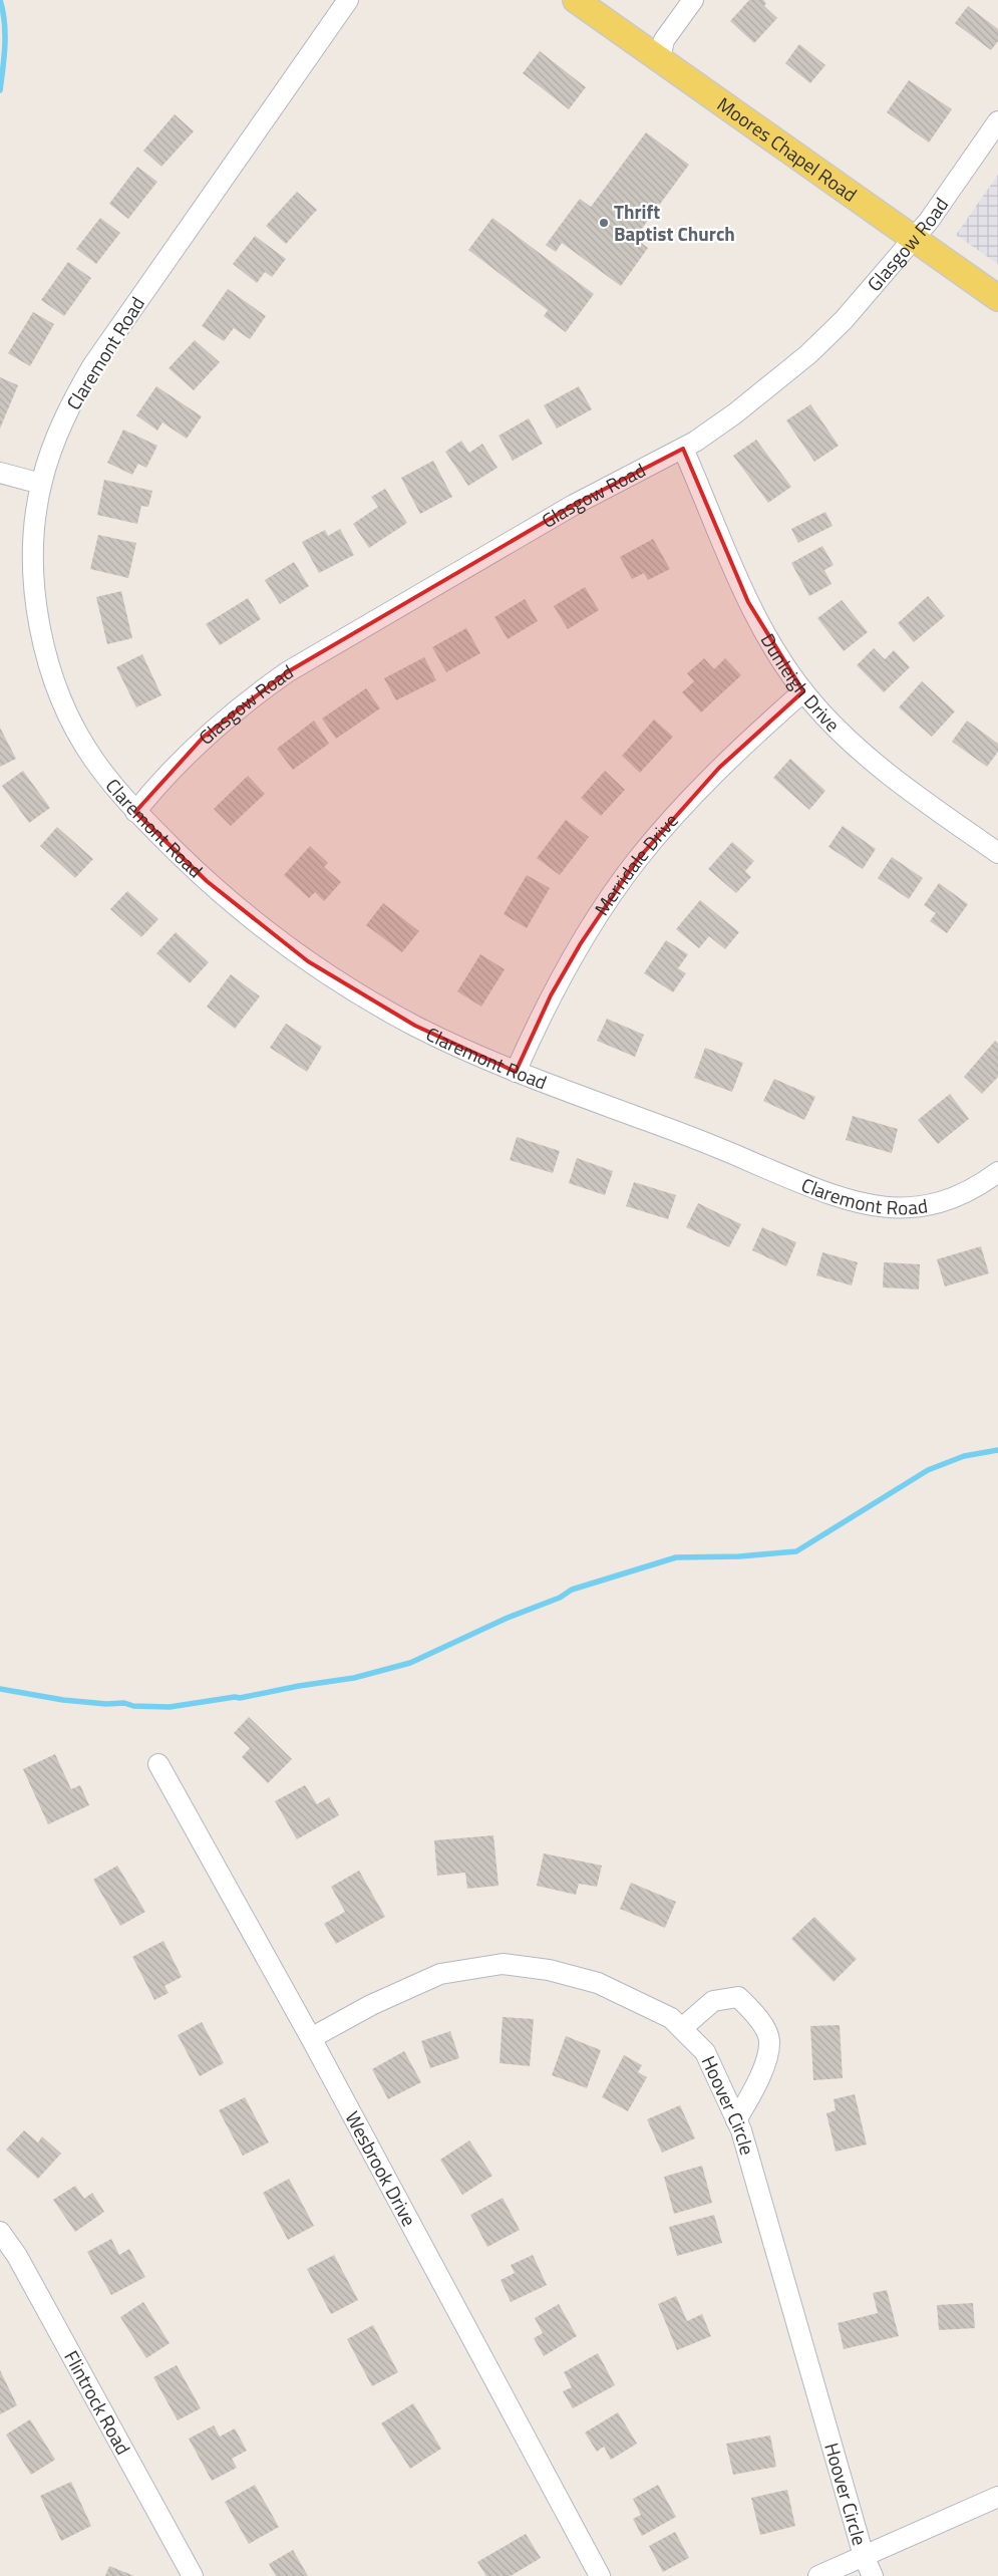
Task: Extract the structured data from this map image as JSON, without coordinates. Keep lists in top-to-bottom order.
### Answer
{
  "streets": {
    "main road": ["Moores Chapel Road"],
    "street": [
      "Glasgow Road",
      "Claremont Road",
      "Dunleigh Drive",
      "Merridale Drive",
      "Hoover Circle",
      "Wesbrook Drive",
      "Flintrock Road"
    ]
  },
  "crossings": [
    ["Moores Chapel Road", "Glasgow Road"],
    ["Glasgow Road", "Claremont Road"],
    ["Glasgow Road", "Dunleigh Drive"],
    ["Claremont Road", "Merridale Drive"],
    ["Dunleigh Drive", "Merridale Drive"],
    ["Hoover Circle", "Wesbrook Drive"]
  ],
  "places": ["Thrift Baptist Church"]
}
